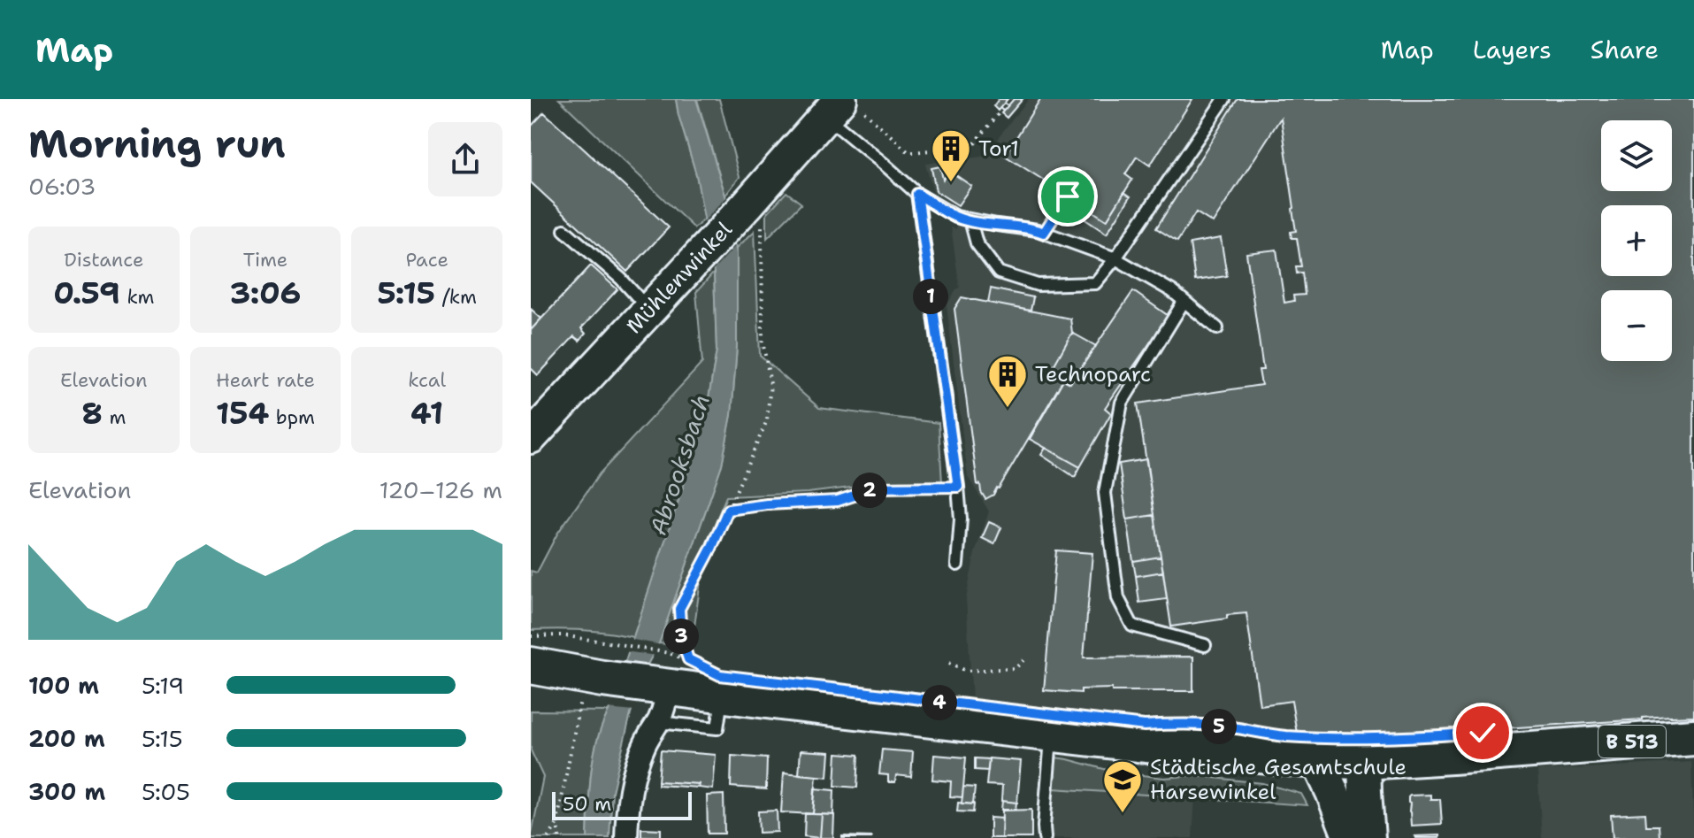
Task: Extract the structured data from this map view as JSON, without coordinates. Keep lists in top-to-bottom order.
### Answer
{
  "streets": {
    "main road": ["B 513"],
    "street": ["Mühlenwinkel"]
  },
  "water": ["Abrooksbach"],
  "places": {
    "building": ["Tor1", "Technoparc"],
    "school or university": ["Städtische Gesamtschule Harsewinkel"]
  },
  "scale_bar": "50 m",
  "page": {
    "header": "Map",
    "nav": ["Map", "Layers", "Share"],
    "heading": ["Morning run", "06:03"],
    "map_buttons": ["+", "−"],
    "stats": [
      ["Distance", "0.59 km"],
      ["Time", "3:06"],
      ["Pace", "5:15 /km"],
      ["Elevation", "8 m"],
      ["Heart rate", "154 bpm"],
      ["kcal", "41"]
    ],
    "pins": [
      "1",
      "2",
      "3",
      "4",
      "5"
    ],
    "chart": ["Elevation", "120–126 m"],
    "list": [
      {
        "name": "100 m",
        "note": "5:19"
      },
      {
        "name": "200 m",
        "note": "5:15"
      },
      {
        "name": "300 m",
        "note": "5:05"
      }
    ],
    "scale": "50 m"
  }
}
